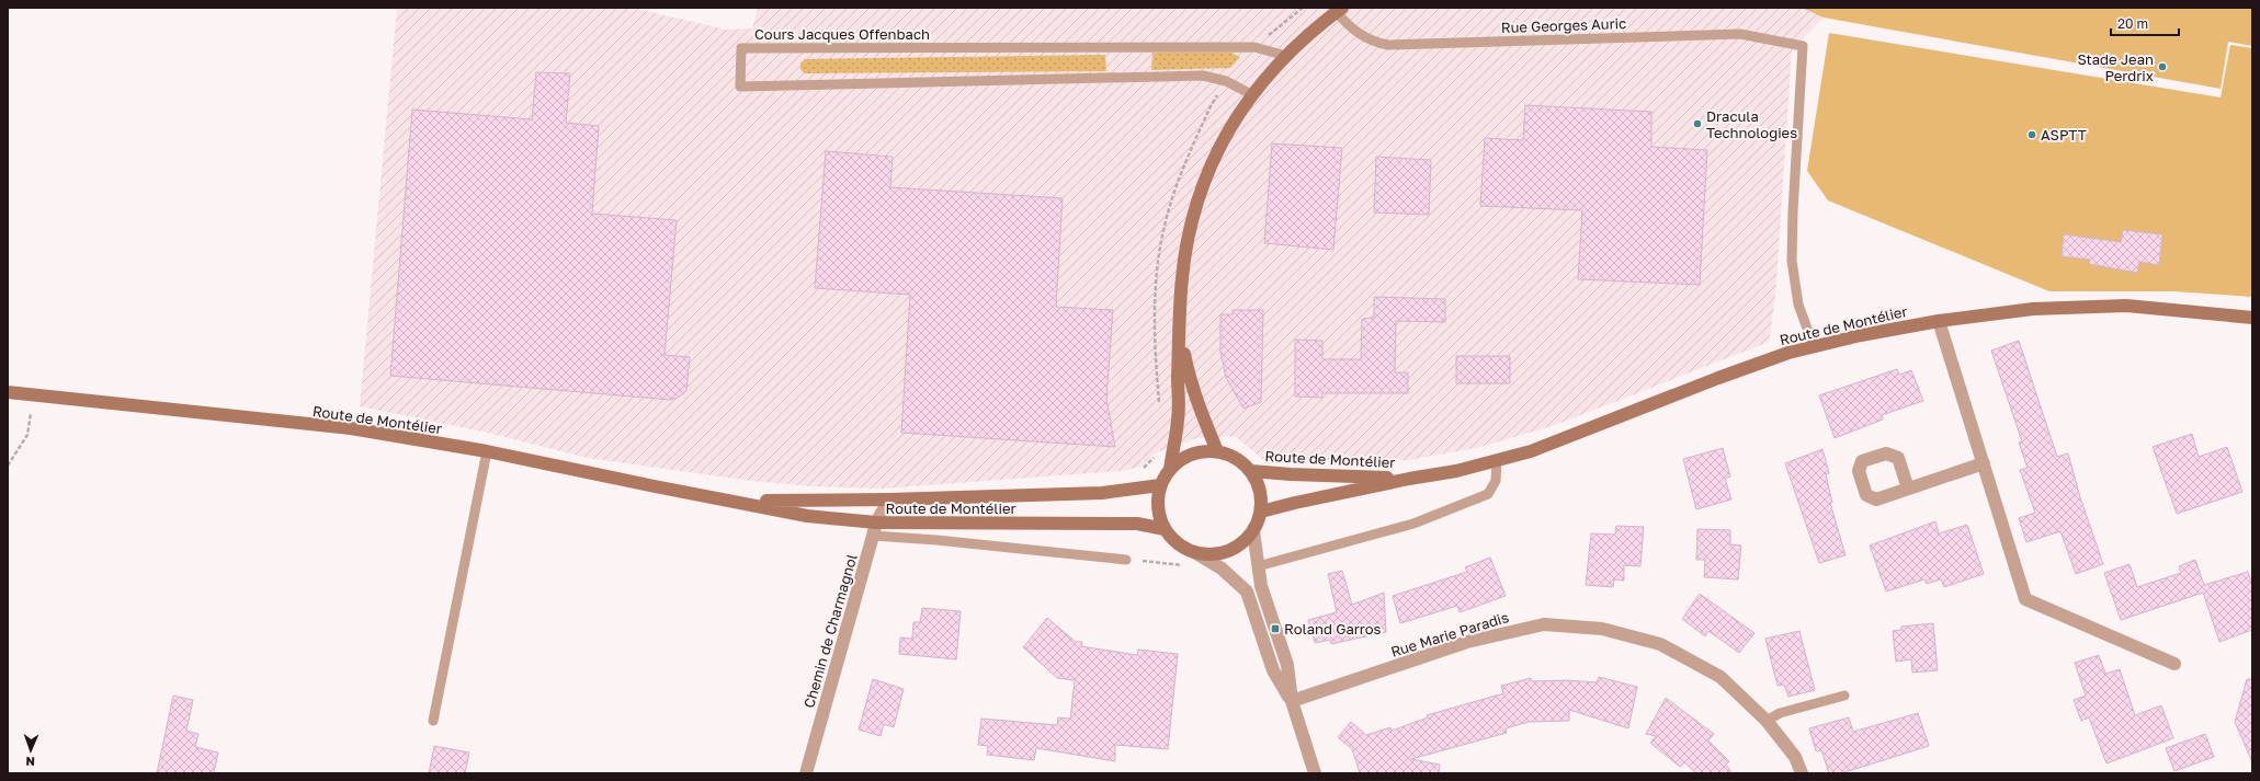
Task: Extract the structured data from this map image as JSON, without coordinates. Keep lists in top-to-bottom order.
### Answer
{
  "streets": {
    "main road": ["Route de Montélier"],
    "street": ["Chemin de Charmagnol", "Rue Marie Paradis"],
    "lane": ["Rue Georges Auric", "Cours Jacques Offenbach"]
  },
  "crossings": [
    ["Rue Georges Auric", "Route de Montélier"],
    ["Route de Montélier", "Chemin de Charmagnol"]
  ],
  "places": {
    "other": ["Stade Jean Perdrix", "Dracula Technologies", "ASPTT"],
    "transit": ["Roland Garros"]
  },
  "scale_bar": "20 m",
  "north": "bottom"
}
